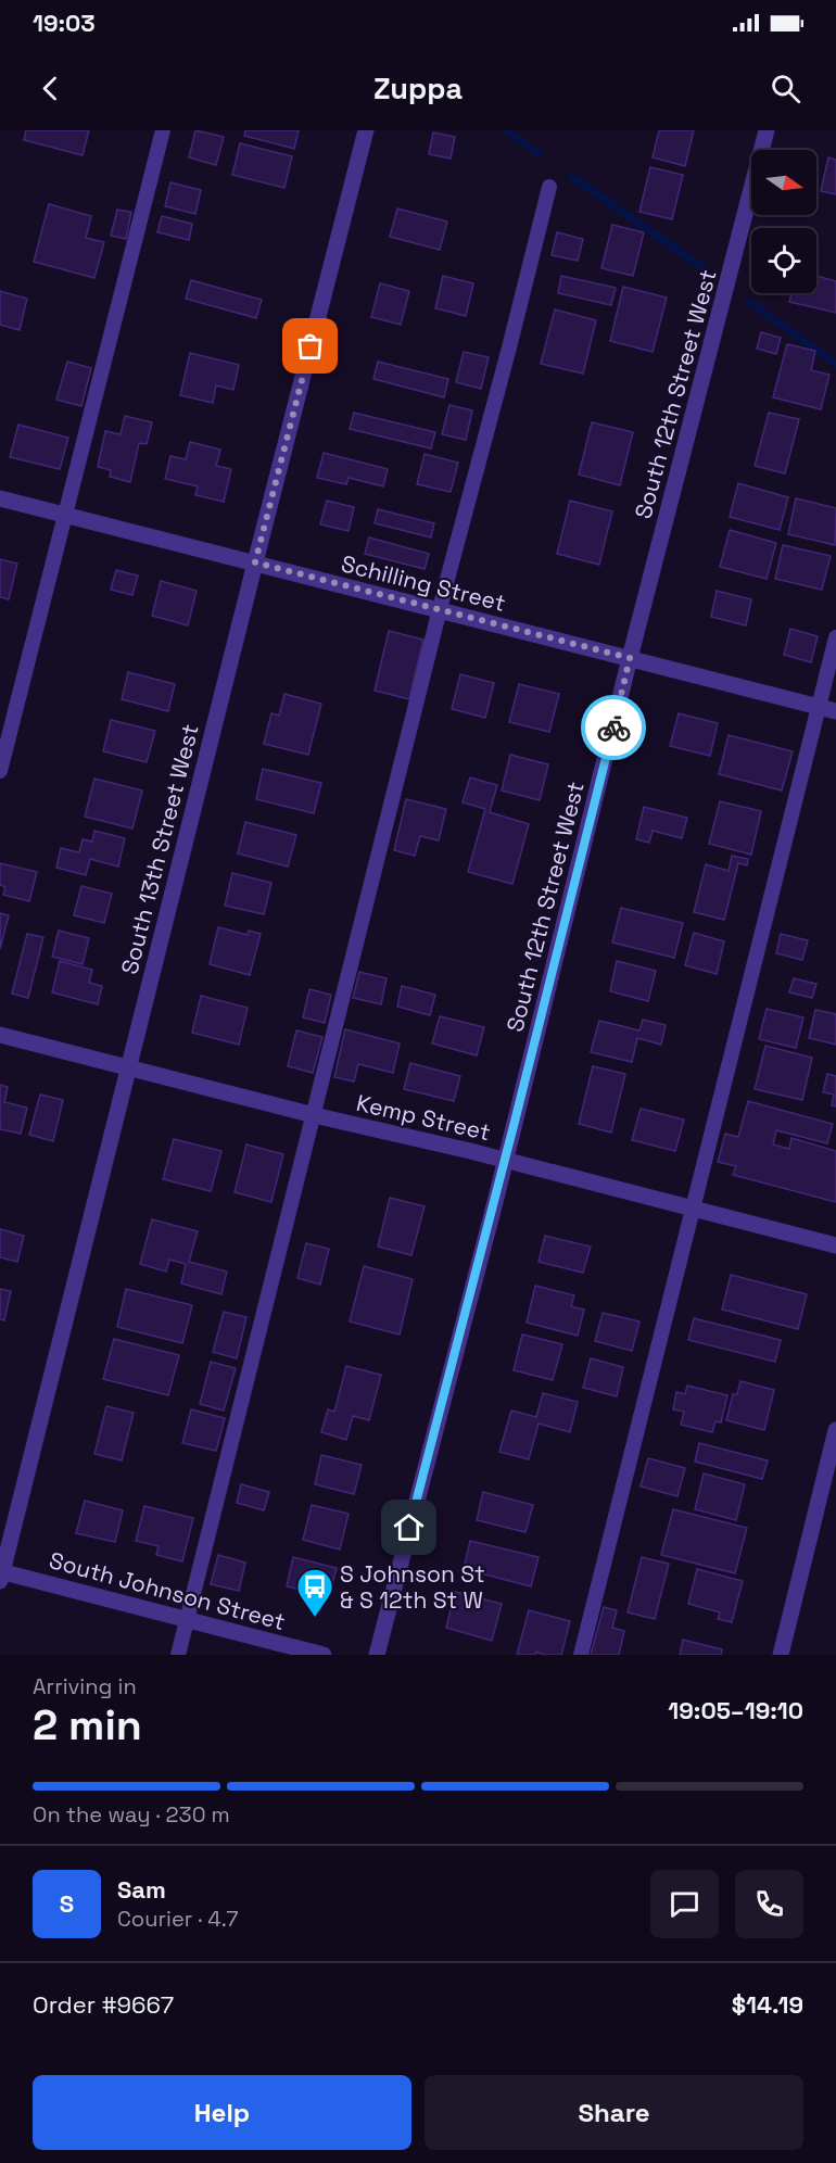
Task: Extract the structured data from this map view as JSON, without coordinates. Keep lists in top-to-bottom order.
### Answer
{
  "streets": {
    "street": [
      "South 12th Street West",
      "Schilling Street",
      "South 13th Street West",
      "Kemp Street",
      "South Johnson Street"
    ]
  },
  "crossings": [
    ["South 12th Street West", "Schilling Street"],
    ["South 12th Street West", "Kemp Street"],
    ["Schilling Street", "South 13th Street West"],
    ["South 13th Street West", "Kemp Street"],
    ["South 13th Street West", "South Johnson Street"]
  ],
  "places": {
    "bus stop": ["S Johnson St & S 12th St W"]
  },
  "north": "right",
  "page": {
    "status": "19:03",
    "header": "Zuppa",
    "heading": ["2 min", "Arriving in", "19:05–19:10"],
    "panel": [
      "Sam",
      "Courier · 4.7",
      "Order #9667",
      "$14.19"
    ],
    "bar": "On the way · 230 m",
    "round": "S",
    "buttons": ["Help", "Share"]
  }
}
